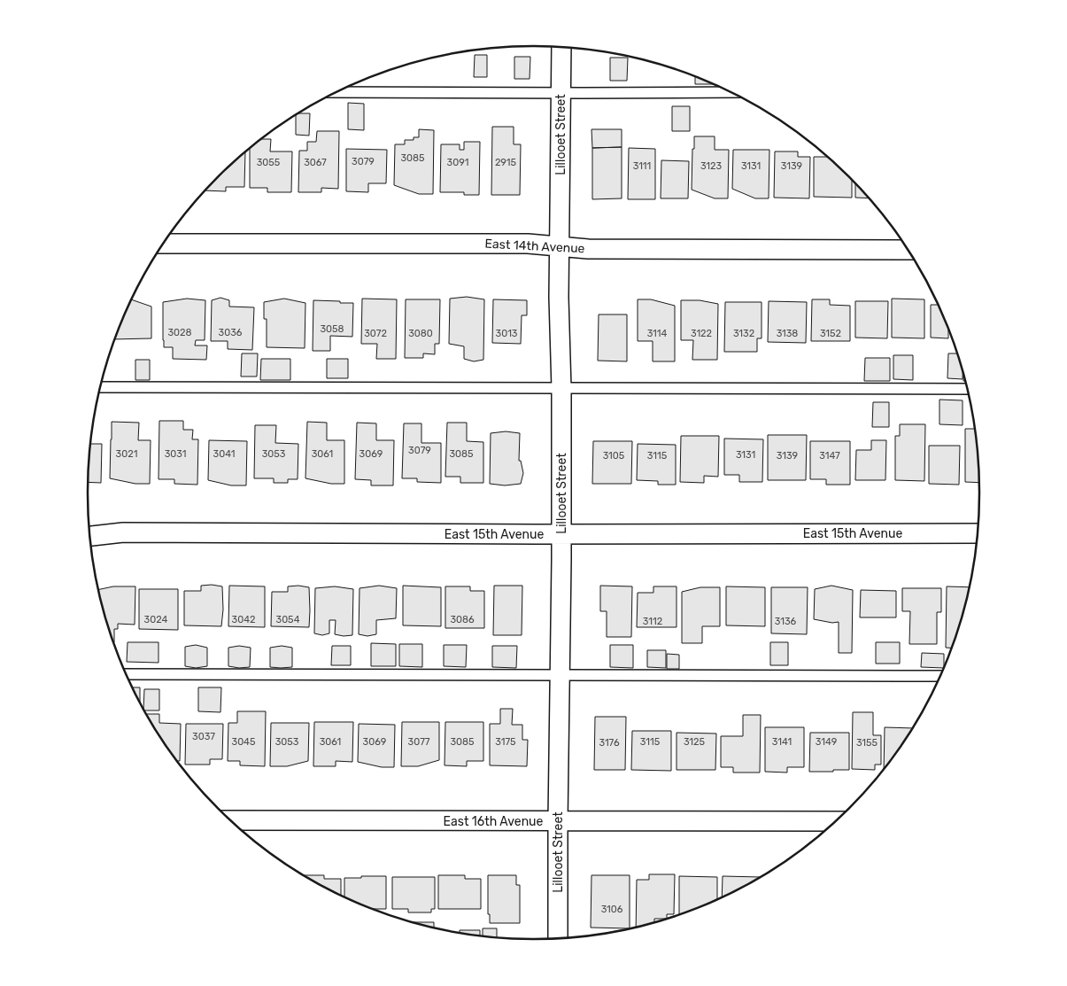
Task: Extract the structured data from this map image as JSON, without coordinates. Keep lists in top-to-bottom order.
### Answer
{
  "streets": {
    "street": [
      "Lillooet Street",
      "East 14th Avenue",
      "East 15th Avenue",
      "East 16th Avenue"
    ]
  },
  "crossings": [
    ["Lillooet Street", "East 14th Avenue"],
    ["Lillooet Street", "East 15th Avenue"],
    ["Lillooet Street", "East 16th Avenue"]
  ],
  "house_numbers": [
    "3085",
    "3079",
    "3055",
    "3067",
    "3091",
    "2915",
    "3111",
    "3123",
    "3131",
    "3139",
    "3058",
    "3028",
    "3036",
    "3072",
    "3080",
    "3013",
    "3114",
    "3122",
    "3132",
    "3138",
    "3152",
    "3079",
    "3021",
    "3031",
    "3041",
    "3053",
    "3061",
    "3069",
    "3085",
    "3131",
    "3105",
    "3115",
    "3139",
    "3147",
    "3024",
    "3042",
    "3054",
    "3086",
    "3112",
    "3136",
    "3037",
    "3045",
    "3053",
    "3061",
    "3069",
    "3077",
    "3085",
    "3175",
    "3115",
    "3125",
    "3141",
    "3149",
    "3176",
    "3155",
    "3106"
  ]
}
